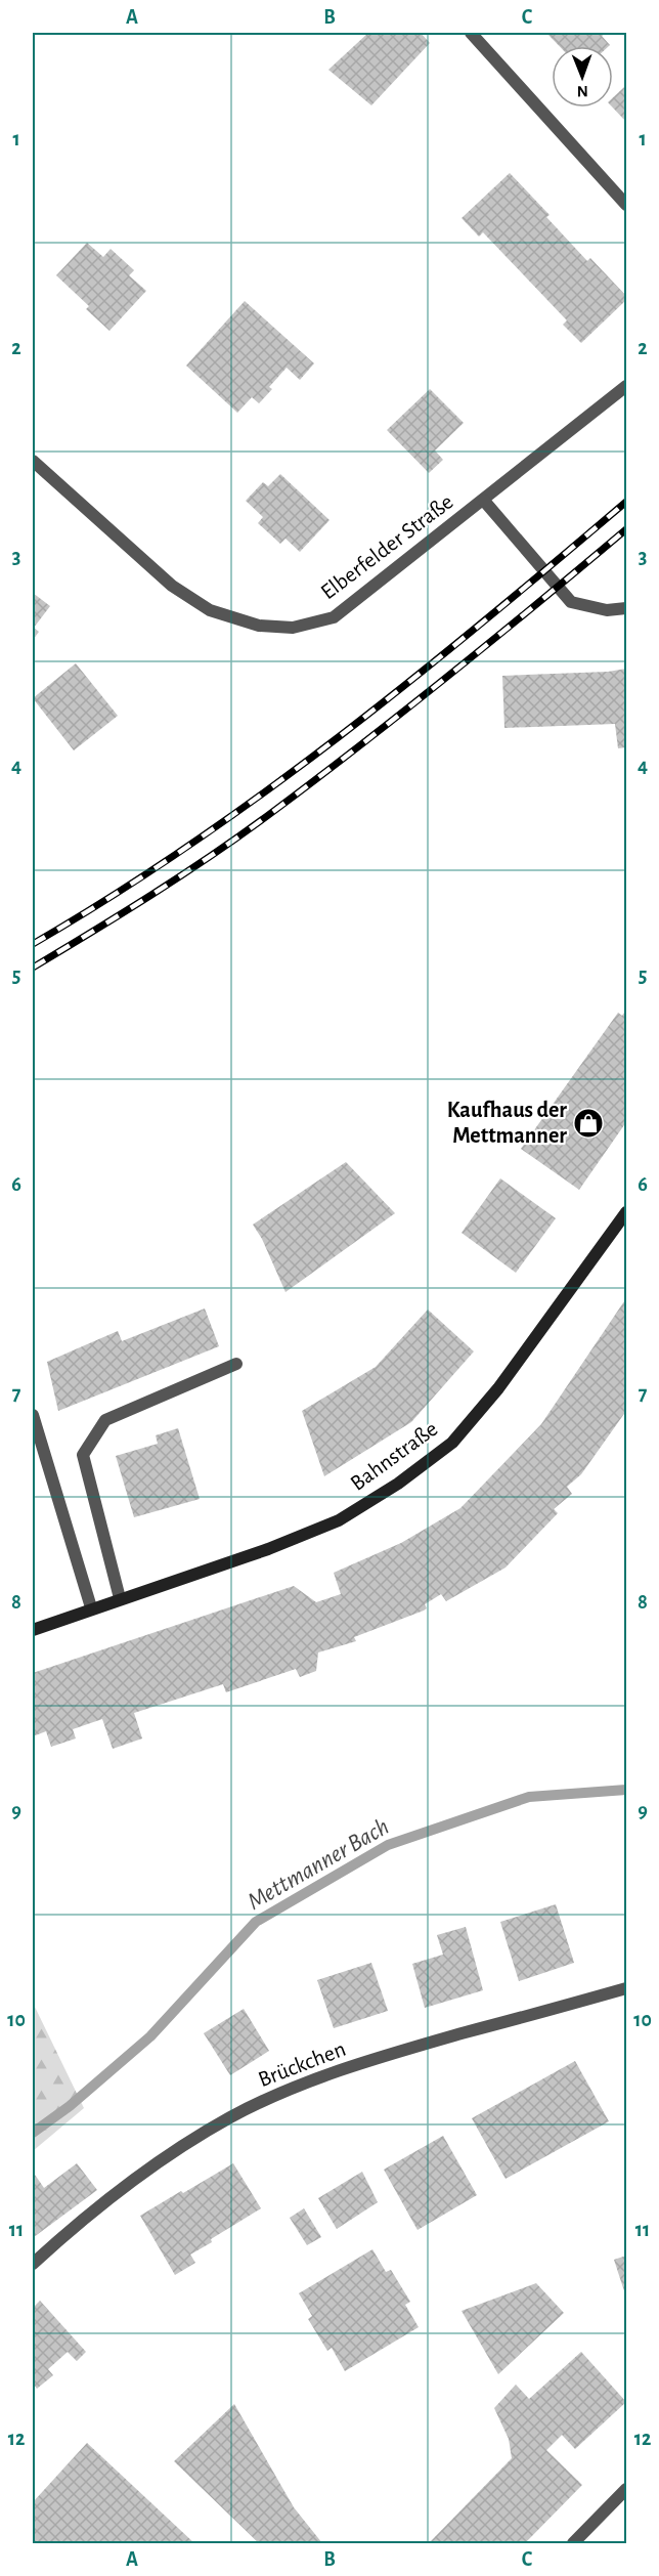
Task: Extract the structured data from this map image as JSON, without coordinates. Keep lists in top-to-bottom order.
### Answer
{
  "streets": {
    "street": ["Elberfelder Straße", "Bahnstraße", "Brückchen"]
  },
  "water": ["Mettmanner Bach"],
  "places": {
    "shop": ["Kaufhaus der Mettmanner"]
  },
  "north": "bottom",
  "grid": {
    "columns": ["A", "B", "C"],
    "rows": [
      "1",
      "2",
      "3",
      "4",
      "5",
      "6",
      "7",
      "8",
      "9",
      "10",
      "11",
      "12"
    ]
  }
}
